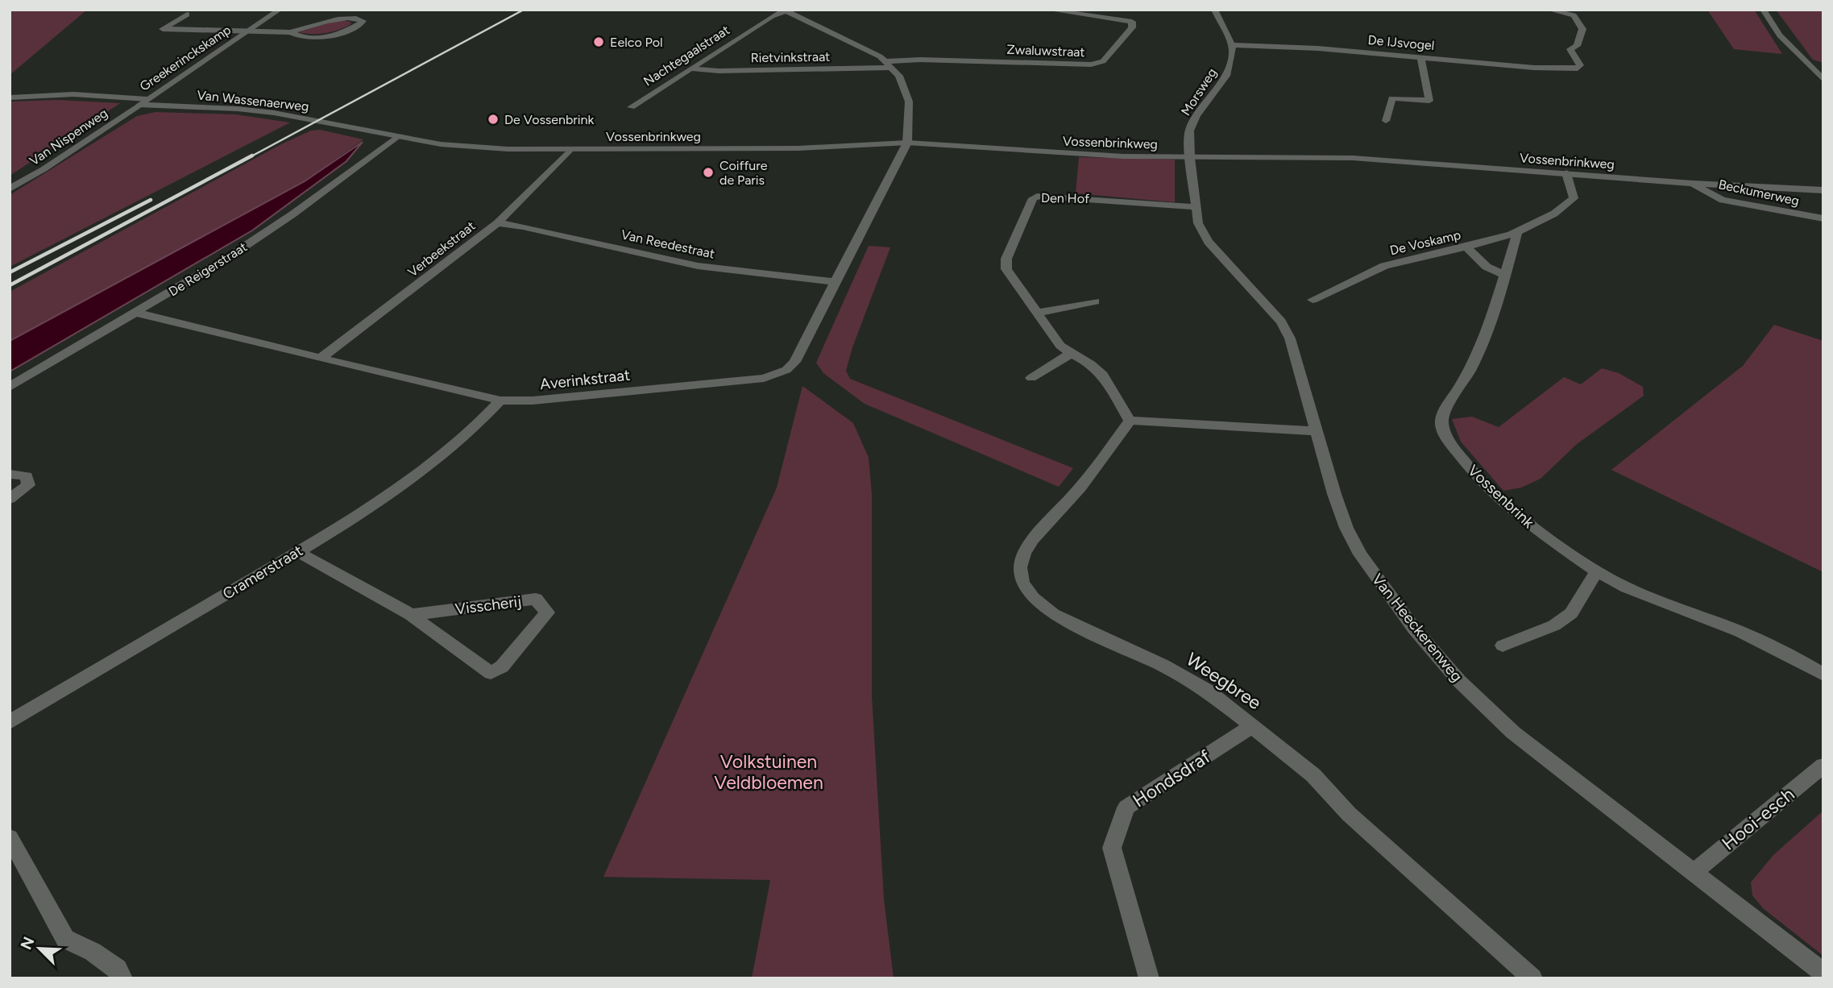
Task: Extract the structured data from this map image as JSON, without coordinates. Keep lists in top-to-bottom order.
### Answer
{
  "streets": {
    "street": [
      "De IJsvogel",
      "Zwaluwstraat",
      "Nachtegaalstraat",
      "Rietvinkstraat",
      "Greekerinckskamp",
      "Morsweg",
      "Van Wassenaerweg",
      "Vossenbrinkweg",
      "Van Nispenweg",
      "Beckumerweg",
      "Den Hof",
      "De Voskamp",
      "Van Reedestraat",
      "Verbeekstraat",
      "De Reigerstraat",
      "Averinkstraat",
      "Vossenbrink",
      "Cramerstraat",
      "Visscherij",
      "Van Heeckerenweg",
      "Weegbree",
      "Hondsdraf",
      "Hooi-esch"
    ]
  },
  "crossings": [
    ["De IJsvogel", "Morsweg"],
    ["Zwaluwstraat", "Rietvinkstraat"],
    ["Nachtegaalstraat", "Rietvinkstraat"],
    ["Greekerinckskamp", "Van Wassenaerweg"],
    ["Greekerinckskamp", "Van Nispenweg"],
    ["Morsweg", "Vossenbrinkweg"],
    ["Morsweg", "Van Heeckerenweg"],
    ["Van Wassenaerweg", "Vossenbrinkweg"],
    ["Van Wassenaerweg", "Van Nispenweg"],
    ["Van Wassenaerweg", "De Reigerstraat"],
    ["Vossenbrinkweg", "Beckumerweg"],
    ["Vossenbrinkweg", "Verbeekstraat"],
    ["Vossenbrinkweg", "De Reigerstraat"],
    ["Vossenbrinkweg", "Averinkstraat"],
    ["Vossenbrinkweg", "Van Heeckerenweg"],
    ["Den Hof", "Van Heeckerenweg"],
    ["Den Hof", "Weegbree"],
    ["De Voskamp", "Vossenbrink"],
    ["Van Reedestraat", "Verbeekstraat"],
    ["Van Reedestraat", "Averinkstraat"],
    ["Verbeekstraat", "Averinkstraat"],
    ["De Reigerstraat", "Averinkstraat"],
    ["Averinkstraat", "Cramerstraat"],
    ["Cramerstraat", "Visscherij"],
    ["Van Heeckerenweg", "Hooi-esch"],
    ["Weegbree", "Hondsdraf"]
  ],
  "parks": ["Volkstuinen Veldbloemen"],
  "places": ["Eelco Pol", "De Vossenbrink", "Coiffure de Paris"],
  "north": "top left"
}
